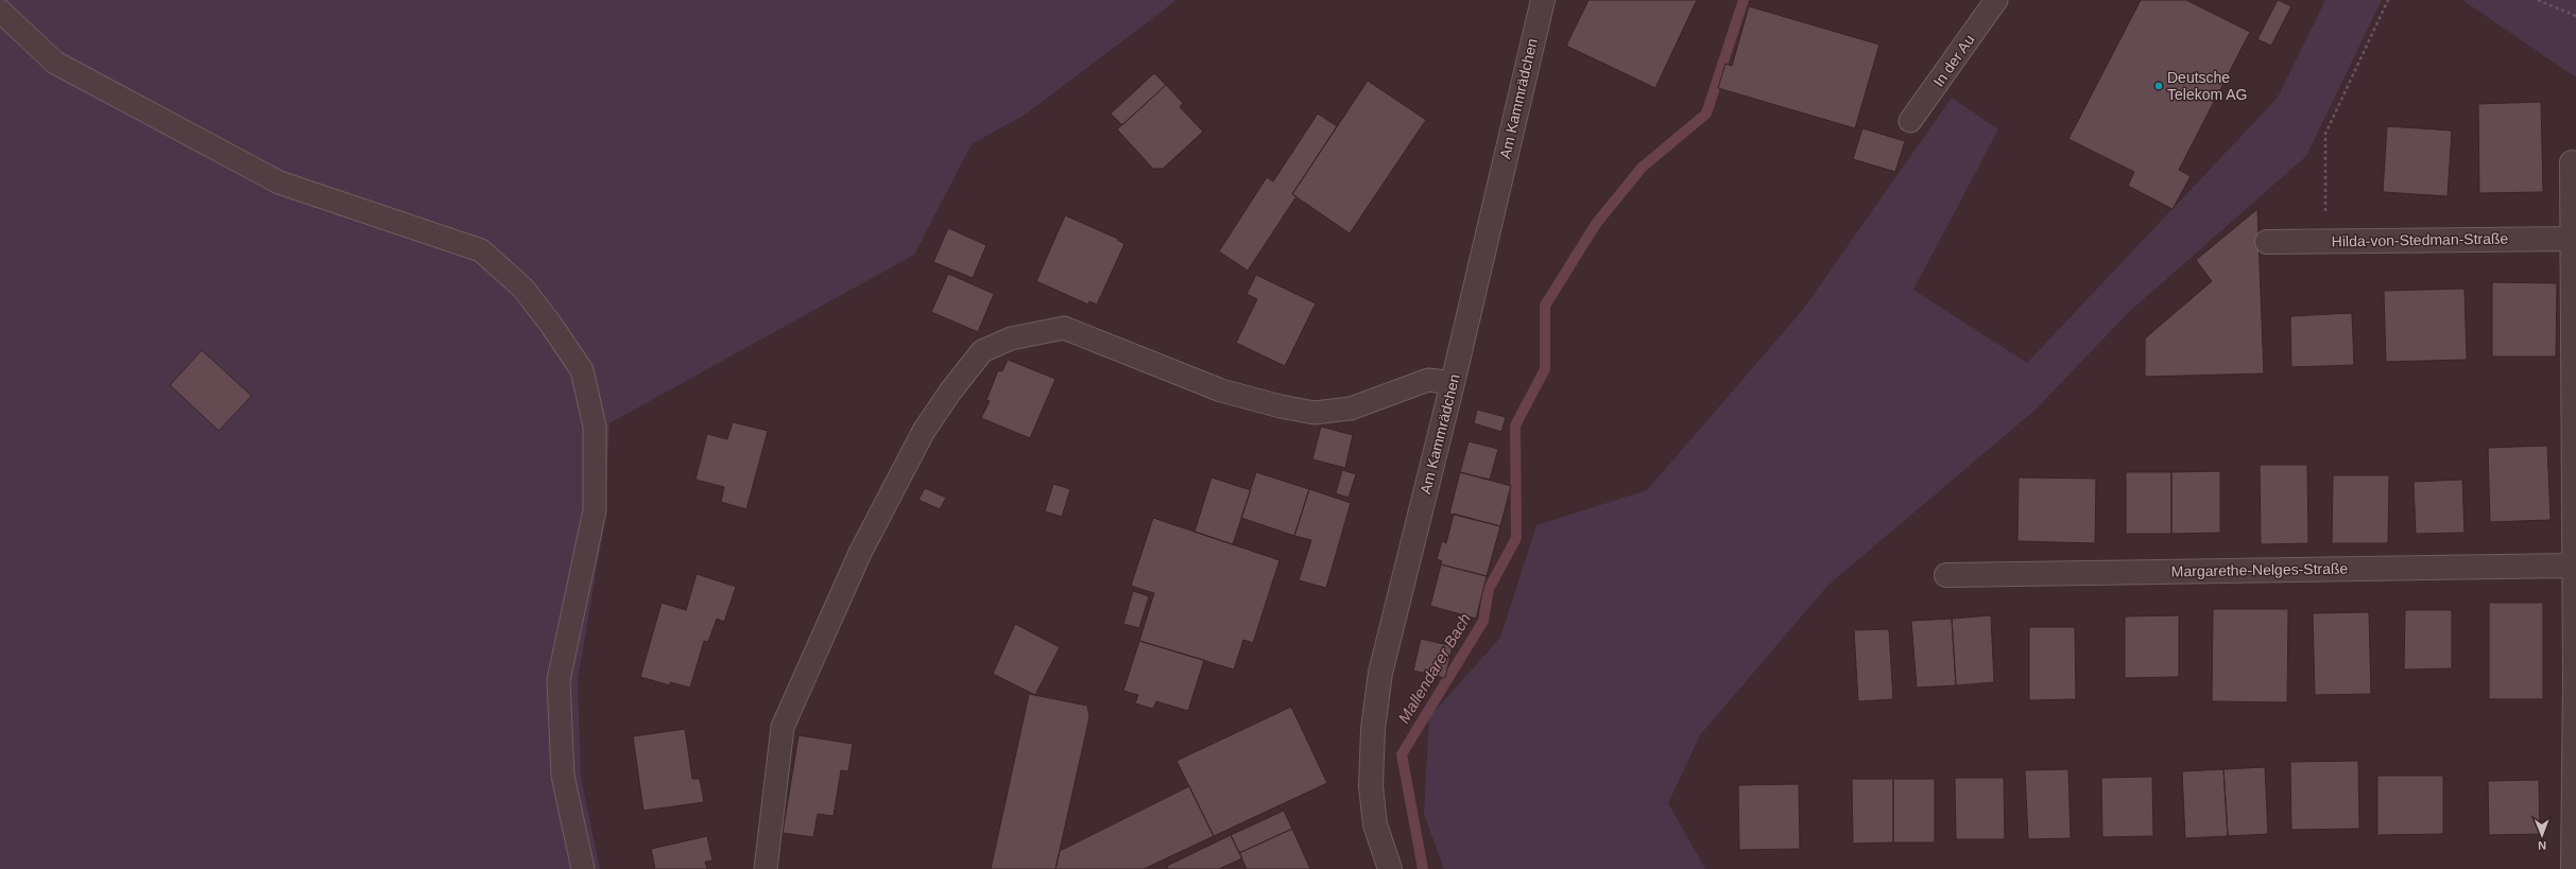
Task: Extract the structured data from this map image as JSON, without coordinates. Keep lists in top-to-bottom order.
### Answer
{
  "streets": {
    "street": ["Am Kammrädchen", "Hilda-von-Stedman-Straße", "Margarethe-Nelges-Straße"],
    "lane": ["In der Au"]
  },
  "water": ["Mallendarer Bach"],
  "places": ["Deutsche Telekom AG"],
  "north": "bottom"
}
